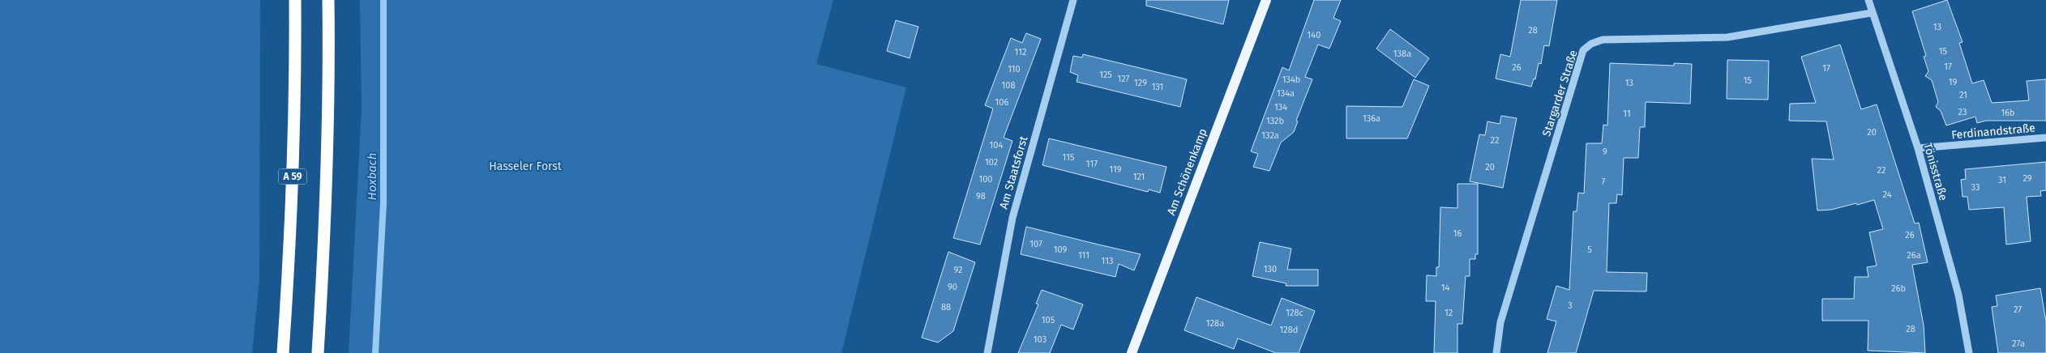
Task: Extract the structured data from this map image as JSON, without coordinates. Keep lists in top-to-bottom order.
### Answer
{
  "streets": {
    "highway": ["A 59"],
    "main road": ["Am Schönenkamp"],
    "street": [
      "Stargarder Straße",
      "Ferdinandstraße",
      "Tönisstraße",
      "Am Staatsforst"
    ]
  },
  "crossings": [
    ["Stargarder Straße", "Tönisstraße"],
    ["Ferdinandstraße", "Tönisstraße"]
  ],
  "water": ["Hoxbach"],
  "parks": ["Hasseler Forst"],
  "house_numbers": [
    "13",
    "28",
    "140",
    "15",
    "112",
    "138a",
    "17",
    "26",
    "17",
    "110",
    "125",
    "127",
    "134b",
    "15",
    "19",
    "129",
    "13",
    "108",
    "131",
    "134a",
    "21",
    "106",
    "134",
    "23",
    "16b",
    "11",
    "136a",
    "132b",
    "20",
    "132a",
    "22",
    "104",
    "9",
    "115",
    "102",
    "117",
    "20",
    "119",
    "22",
    "121",
    "29",
    "100",
    "31",
    "7",
    "33",
    "24",
    "98",
    "16",
    "26",
    "107",
    "109",
    "5",
    "111",
    "26a",
    "113",
    "130",
    "92",
    "90",
    "14",
    "26b",
    "3",
    "88",
    "27",
    "128c",
    "12",
    "105",
    "128a",
    "28",
    "128d",
    "103",
    "27a"
  ]
}
